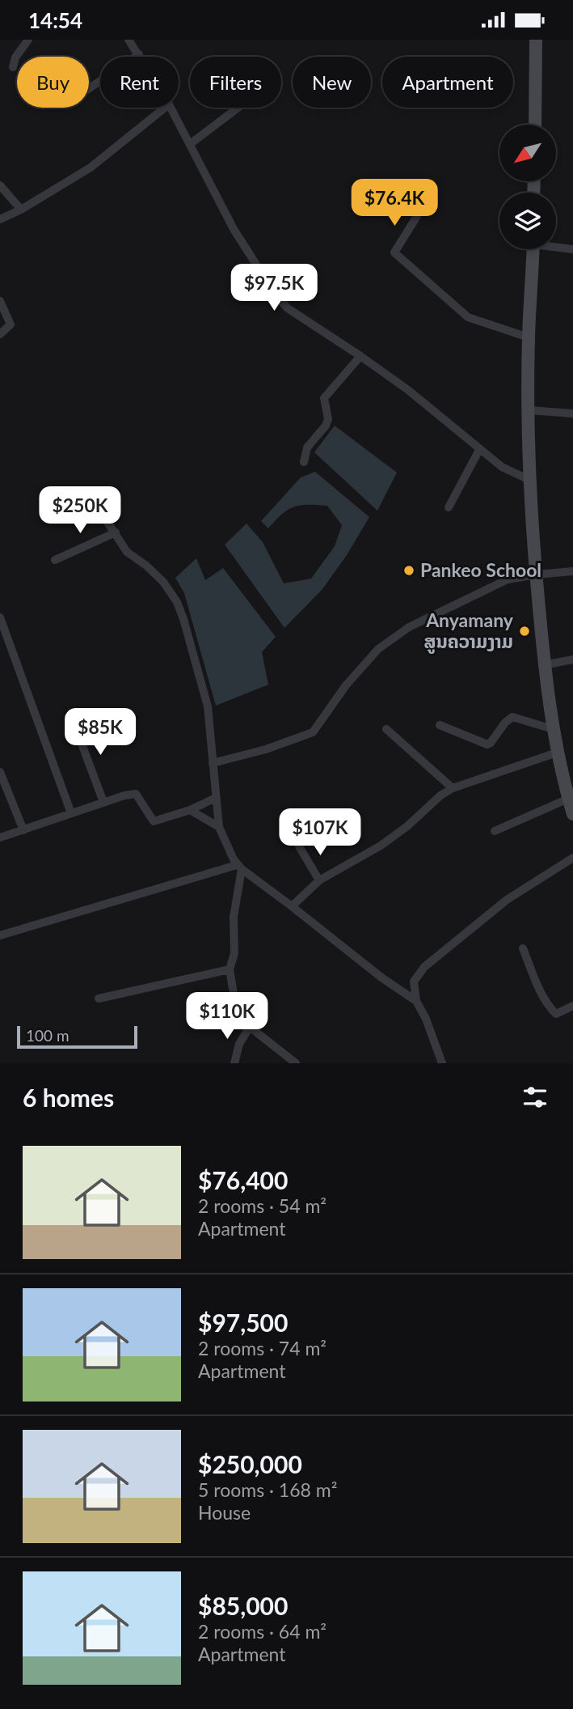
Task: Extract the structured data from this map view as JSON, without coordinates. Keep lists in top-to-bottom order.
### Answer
{
  "places": ["Pankeo School", "Anyamany ສູນຄວາມງາມ"],
  "scale_bar": "100 m",
  "north": "bottom left",
  "page": {
    "status": "14:54",
    "chip": [
      "Buy",
      "Rent",
      "Filters",
      "New",
      "Apartment"
    ],
    "price": [
      "$76.4K",
      "$97.5K",
      "$250K",
      "$85K",
      "$107K",
      "$110K"
    ],
    "scale": "100 m",
    "heading": "6 homes",
    "list": [
      {
        "name": "$76,400",
        "note": "2 rooms · 54 m² · Apartment"
      },
      {
        "name": "$97,500",
        "note": "2 rooms · 74 m² · Apartment"
      },
      {
        "name": "$250,000",
        "note": "5 rooms · 168 m² · House"
      },
      {
        "name": "$85,000",
        "note": "2 rooms · 64 m² · Apartment"
      }
    ]
  }
}
